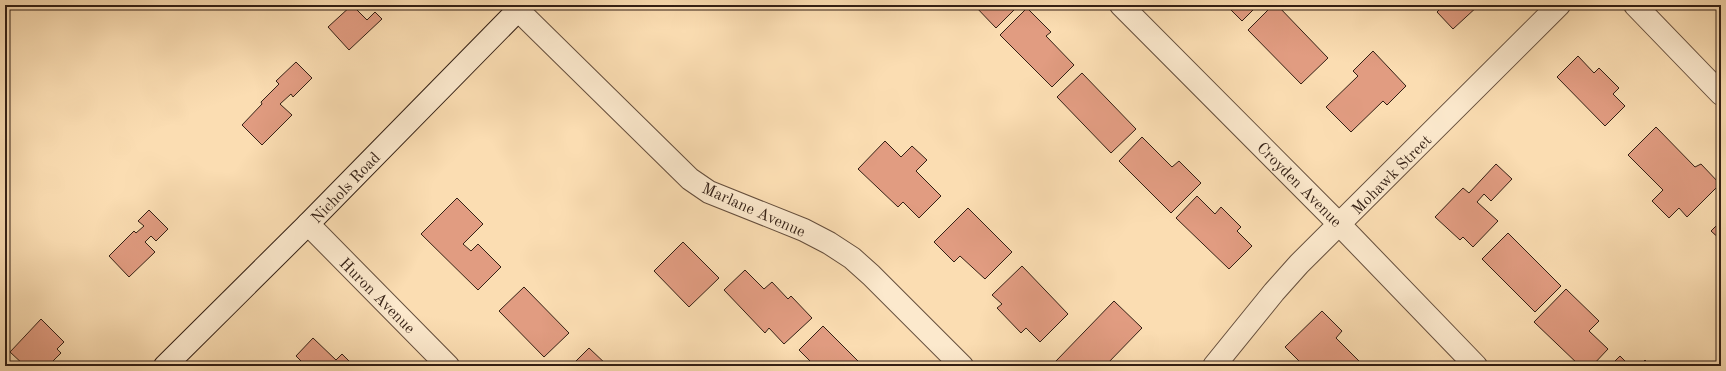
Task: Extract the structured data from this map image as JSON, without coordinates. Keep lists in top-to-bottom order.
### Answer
{
  "streets": {
    "street": [
      "Mohawk Street",
      "Croyden Avenue",
      "Nichols Road",
      "Marlane Avenue",
      "Huron Avenue"
    ]
  },
  "crossings": [
    ["Mohawk Street", "Croyden Avenue"],
    ["Nichols Road", "Marlane Avenue"],
    ["Nichols Road", "Huron Avenue"]
  ]
}
